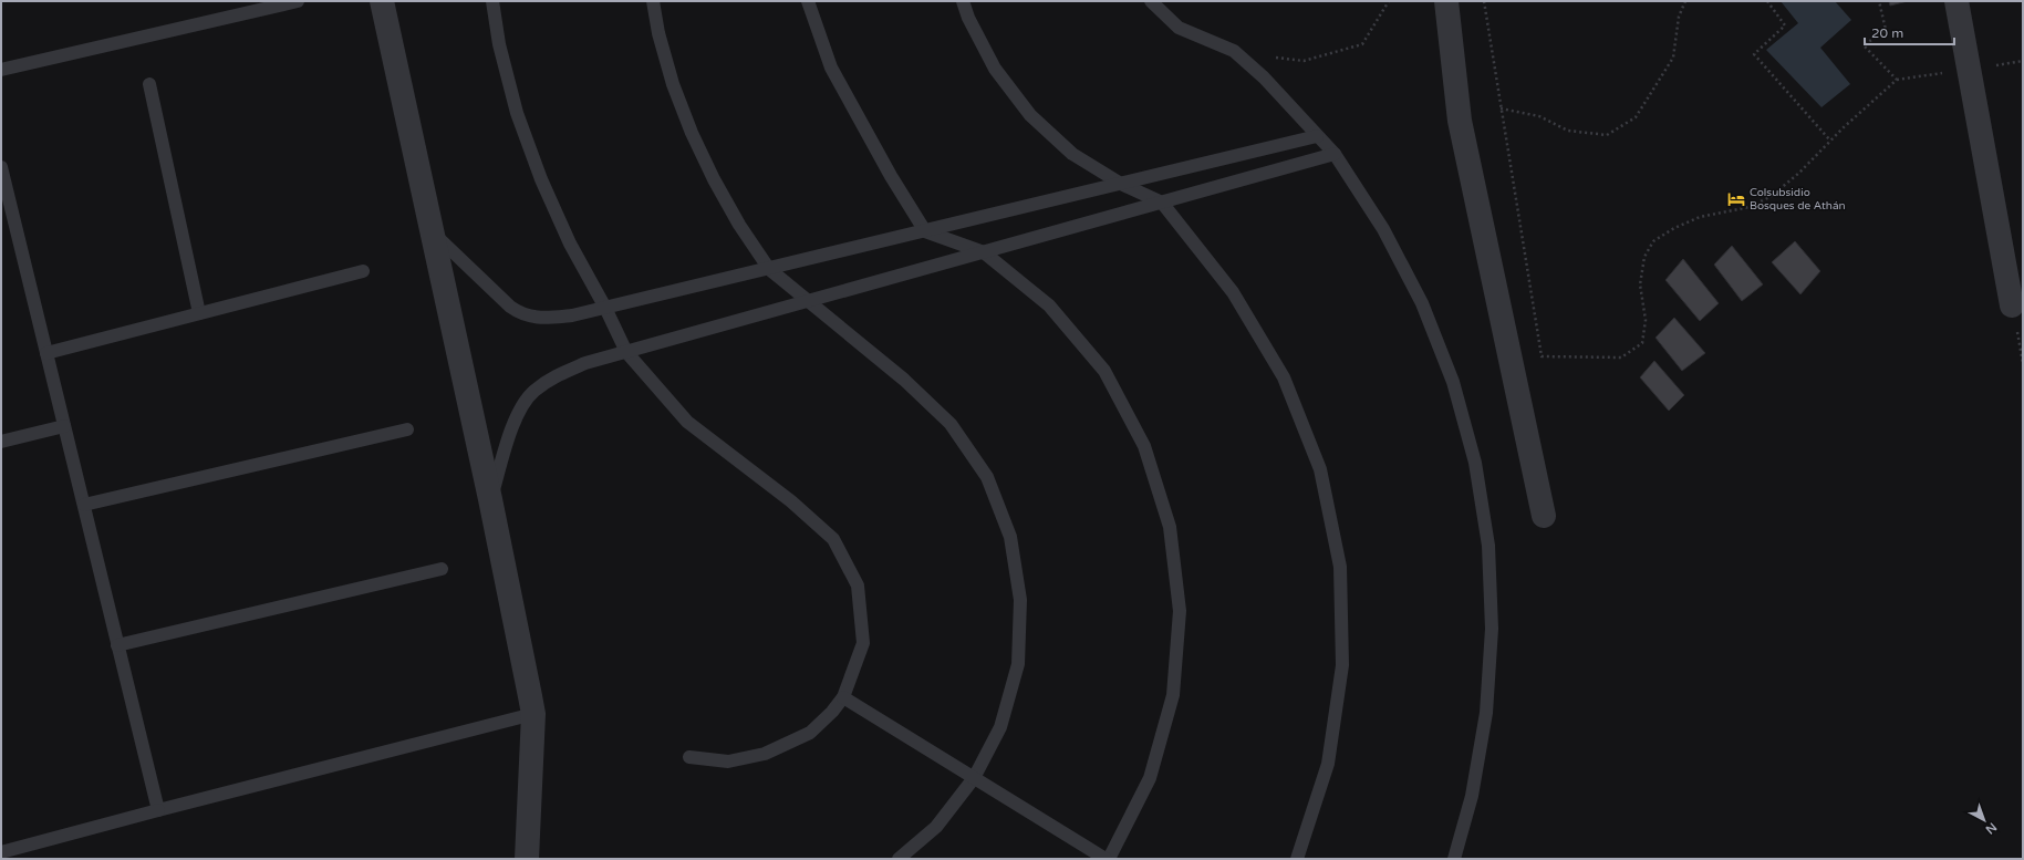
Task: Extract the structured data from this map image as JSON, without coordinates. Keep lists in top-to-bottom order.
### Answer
{
  "places": {
    "hotel": ["Colsubsidio Bosques de Athán"]
  },
  "scale_bar": "20 m",
  "north": "bottom right"
}
